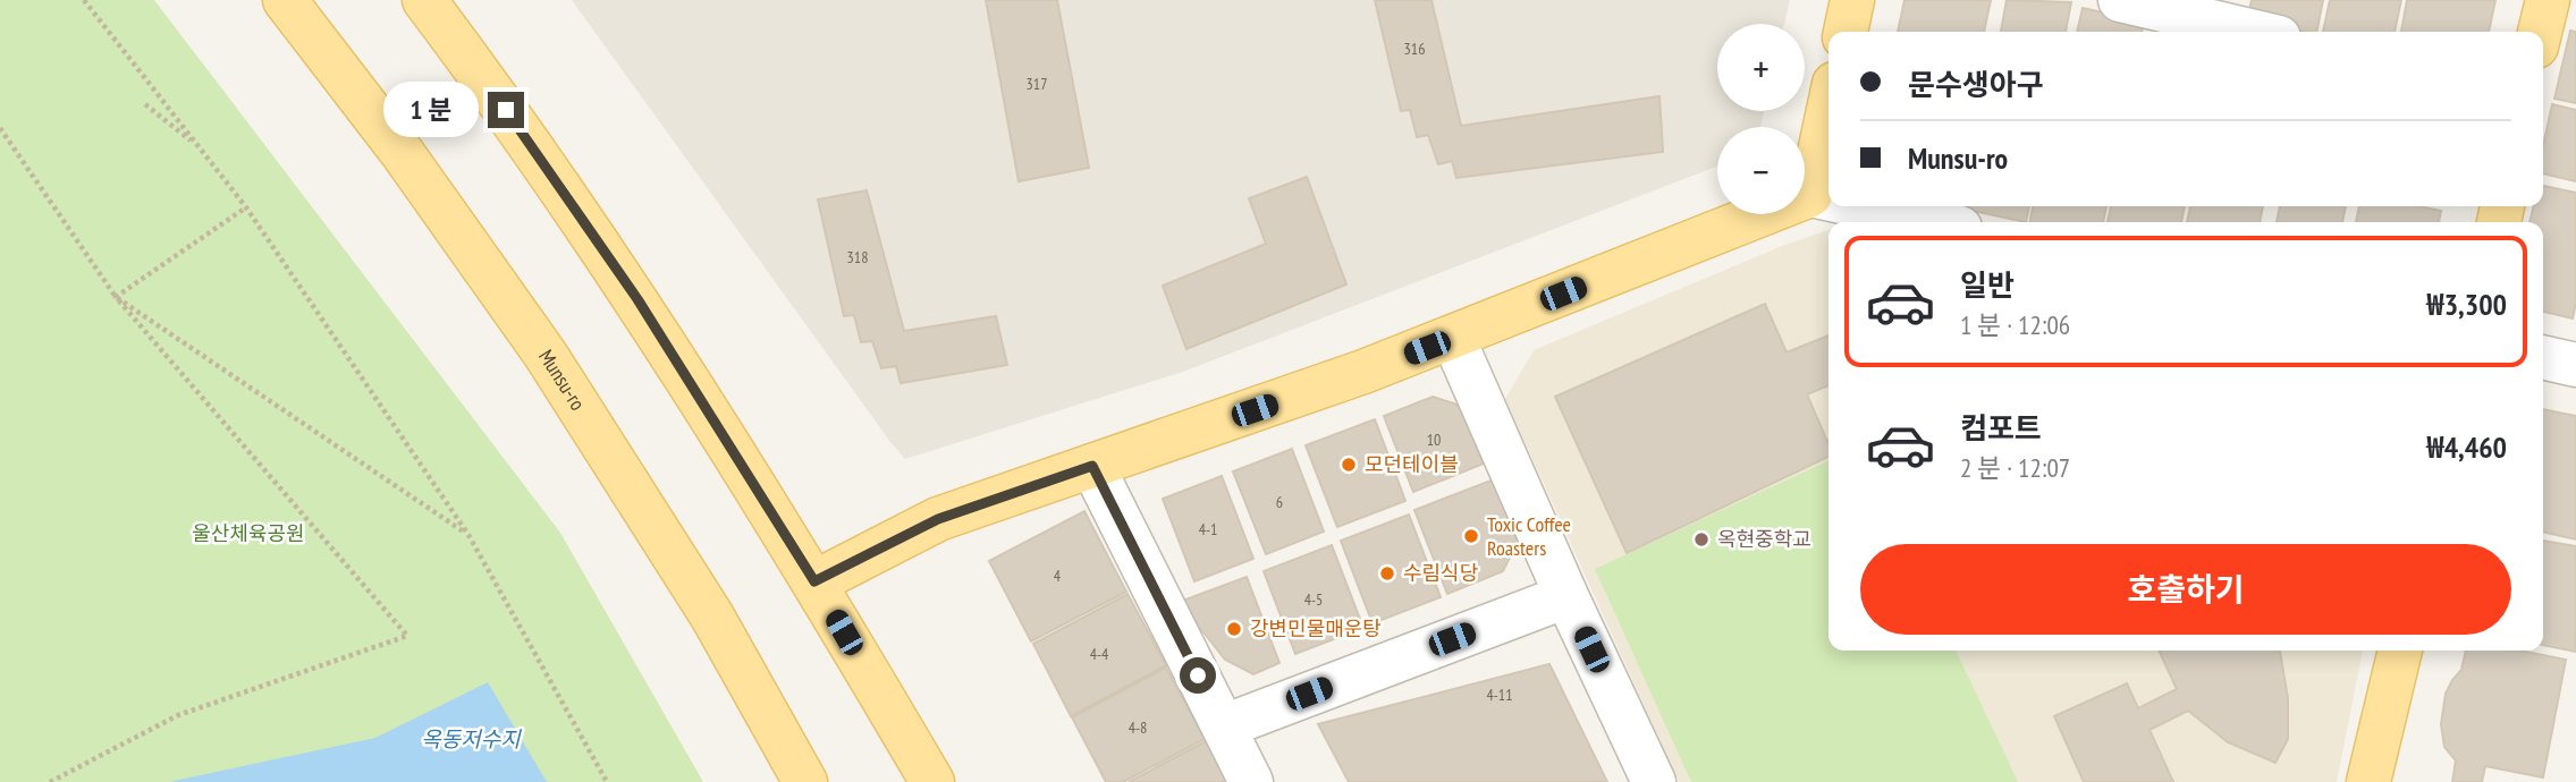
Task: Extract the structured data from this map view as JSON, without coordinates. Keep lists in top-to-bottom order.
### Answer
{
  "streets": {
    "main road": ["Munsu-ro"]
  },
  "water": ["옥동저수지"],
  "parks": ["울산체육공원"],
  "places": [
    "모던테이블",
    "Toxic Coffee Roasters",
    "옥현중학교",
    "수림식당",
    "강변민물매운탕"
  ],
  "house_numbers": [
    "316",
    "317",
    "318",
    "10",
    "6",
    "4-1",
    "4",
    "4-5",
    "4-4",
    "4-11",
    "4-8"
  ],
  "page": {
    "map_buttons": ["+", "−"],
    "banner": ["문수생아구", "Munsu-ro"],
    "bubble": "1 분",
    "list": [
      {
        "name": "일반",
        "note": "1 분 · 12:06",
        "value": "₩3,300"
      },
      {
        "name": "컴포트",
        "note": "2 분 · 12:07",
        "value": "₩4,460"
      }
    ],
    "buttons": "호출하기"
  }
}
